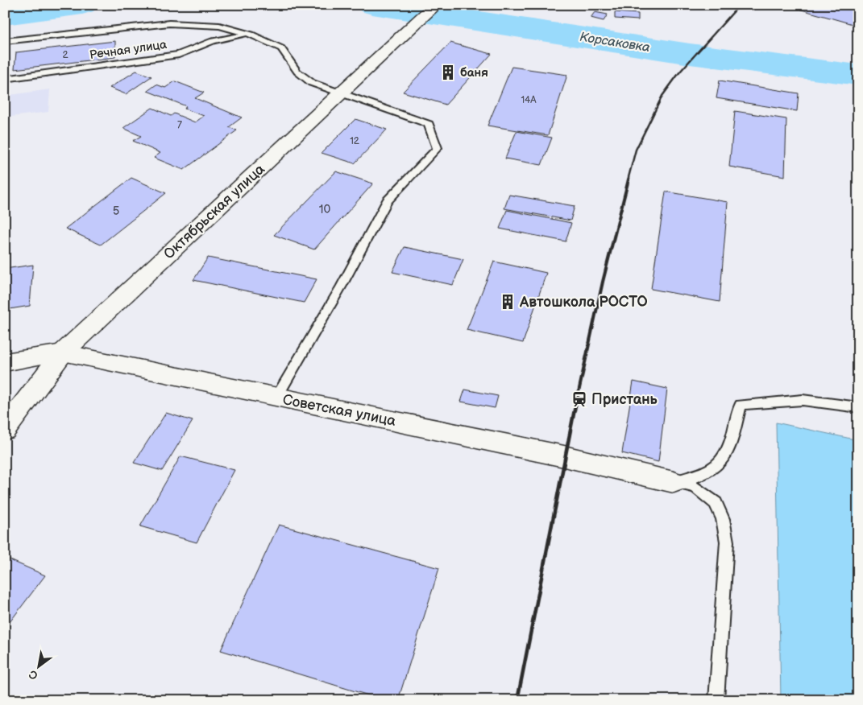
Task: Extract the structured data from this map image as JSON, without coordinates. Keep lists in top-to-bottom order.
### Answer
{
  "streets": {
    "main road": ["Октябрьская улица", "Советская улица"],
    "lane": ["Речная улица"]
  },
  "crossings": [
    ["Октябрьская улица", "Советская улица"]
  ],
  "water": ["Корсаковка"],
  "places": {
    "building": ["баня", "Автошкола РОСТО"],
    "station": ["Пристань"]
  },
  "house_numbers": [
    "2",
    "14А",
    "7",
    "12",
    "10",
    "5"
  ],
  "north": "bottom left"
}
